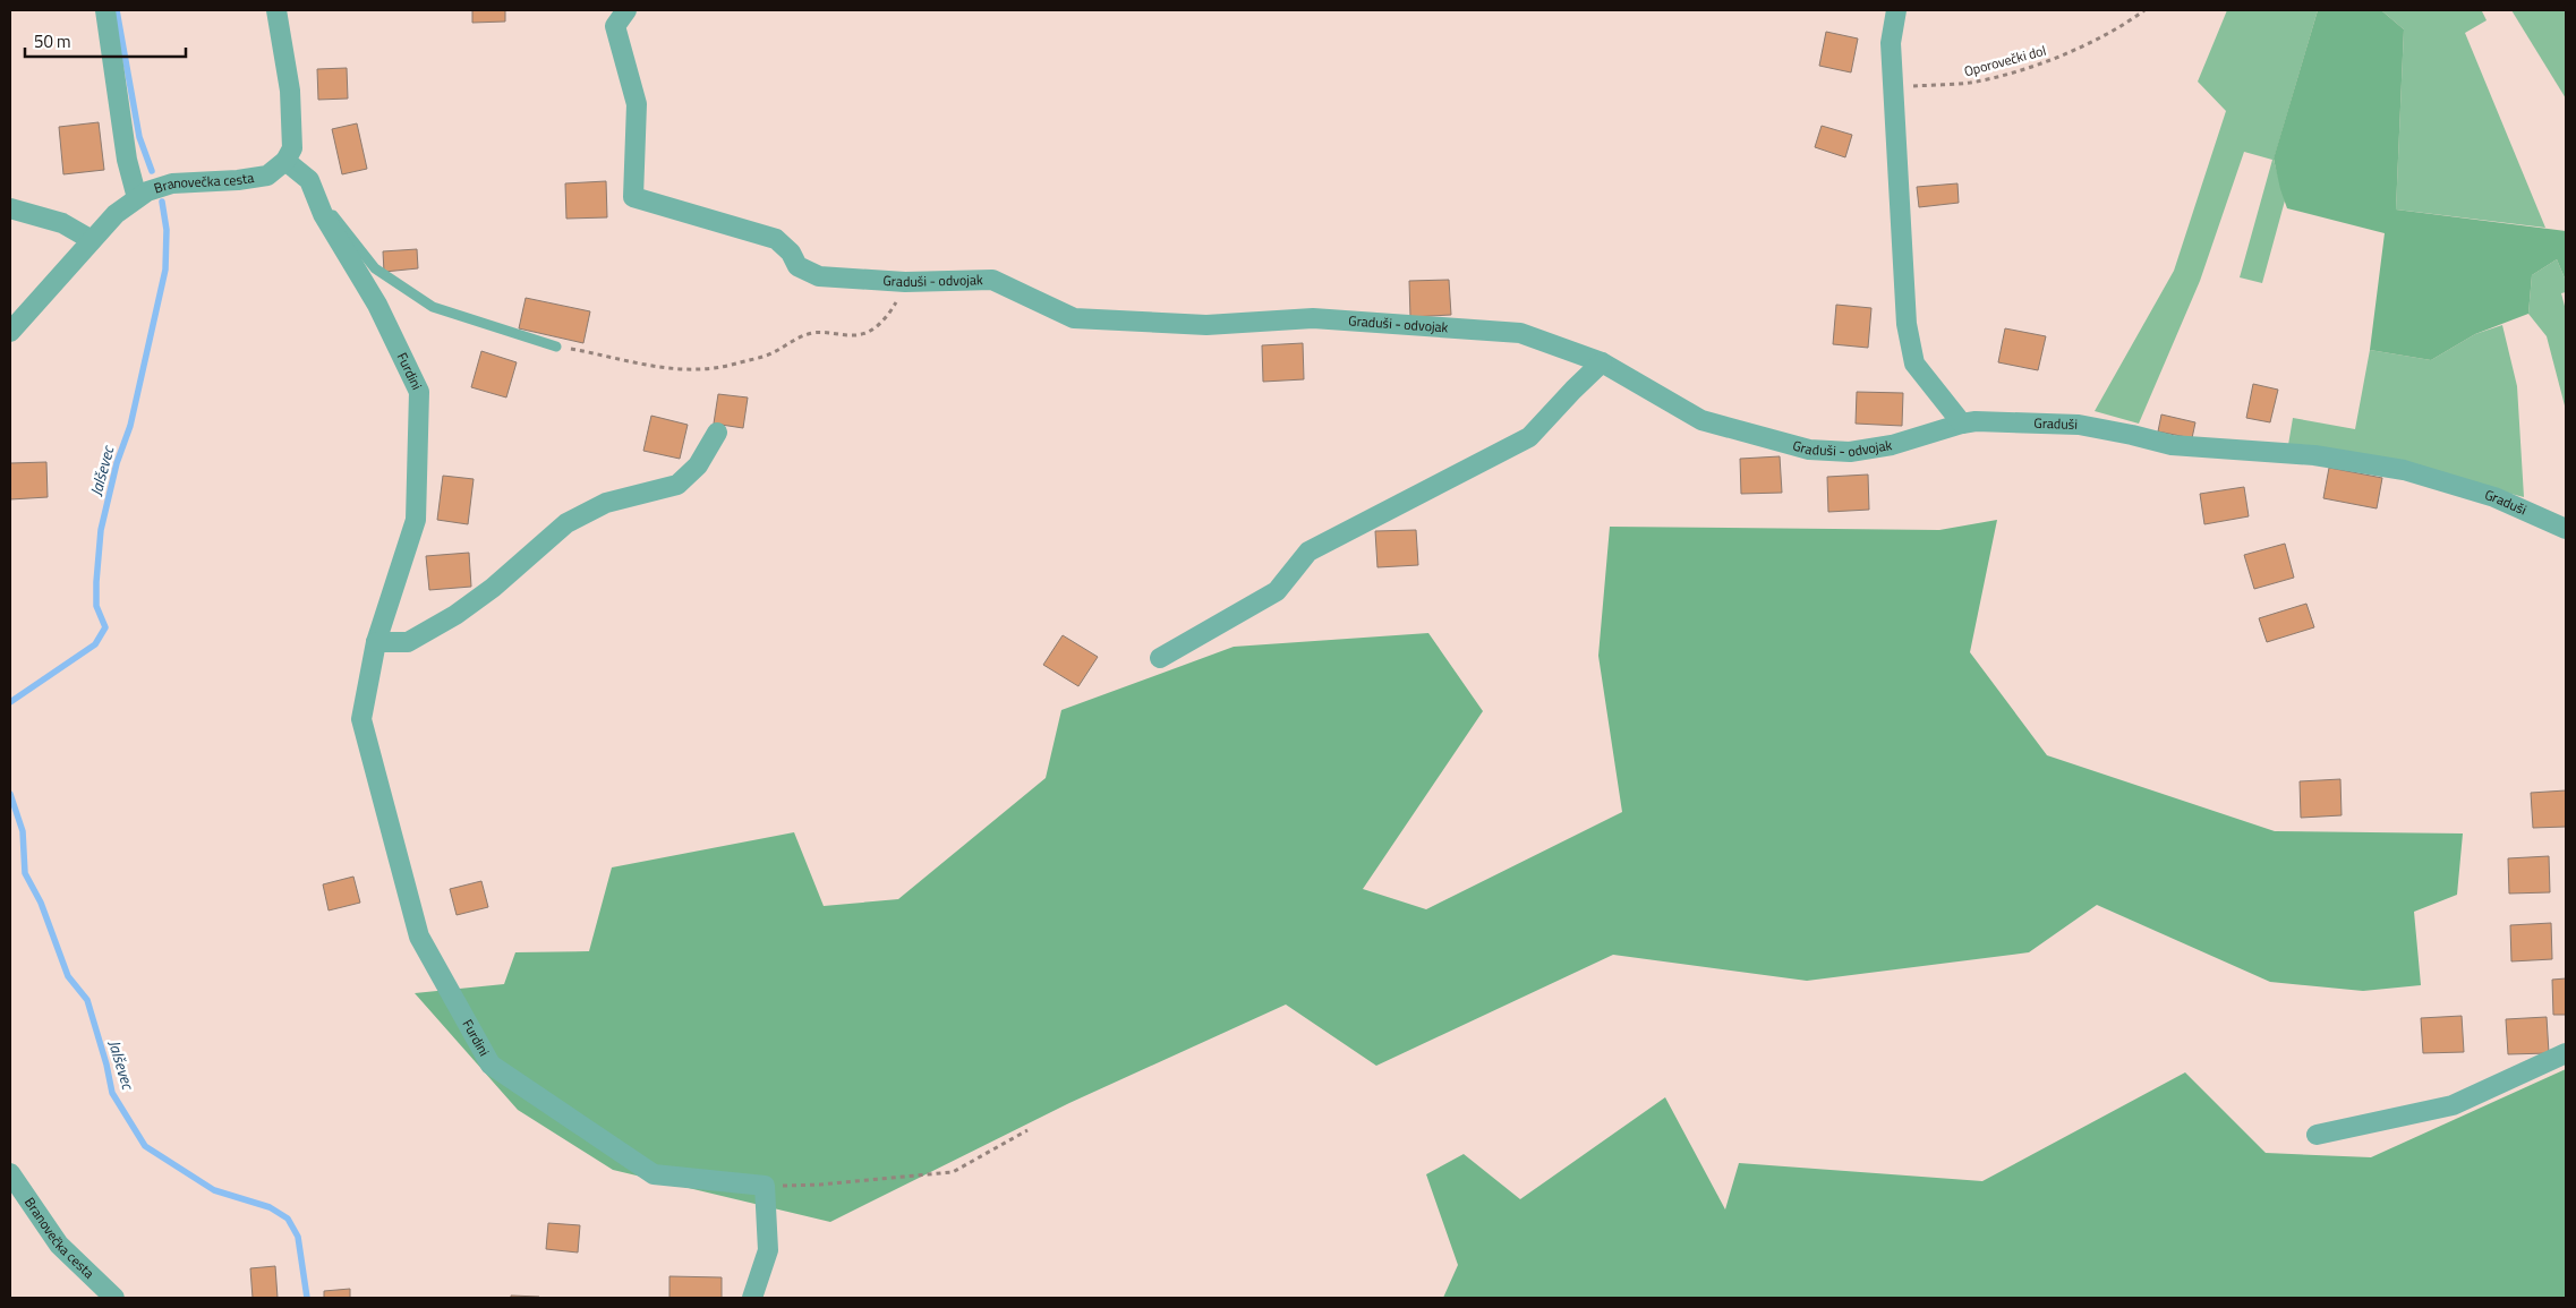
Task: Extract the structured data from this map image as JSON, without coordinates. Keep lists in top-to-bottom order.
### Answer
{
  "streets": {
    "street": [
      "Branovečka cesta",
      "Graduši - odvojak",
      "Furdini",
      "Graduši"
    ],
    "path": ["Oporovečki dol"]
  },
  "crossings": [
    ["Branovečka cesta", "Furdini"],
    ["Graduši - odvojak", "Graduši"]
  ],
  "water": ["Jalševec"],
  "scale_bar": "50 m"
}
